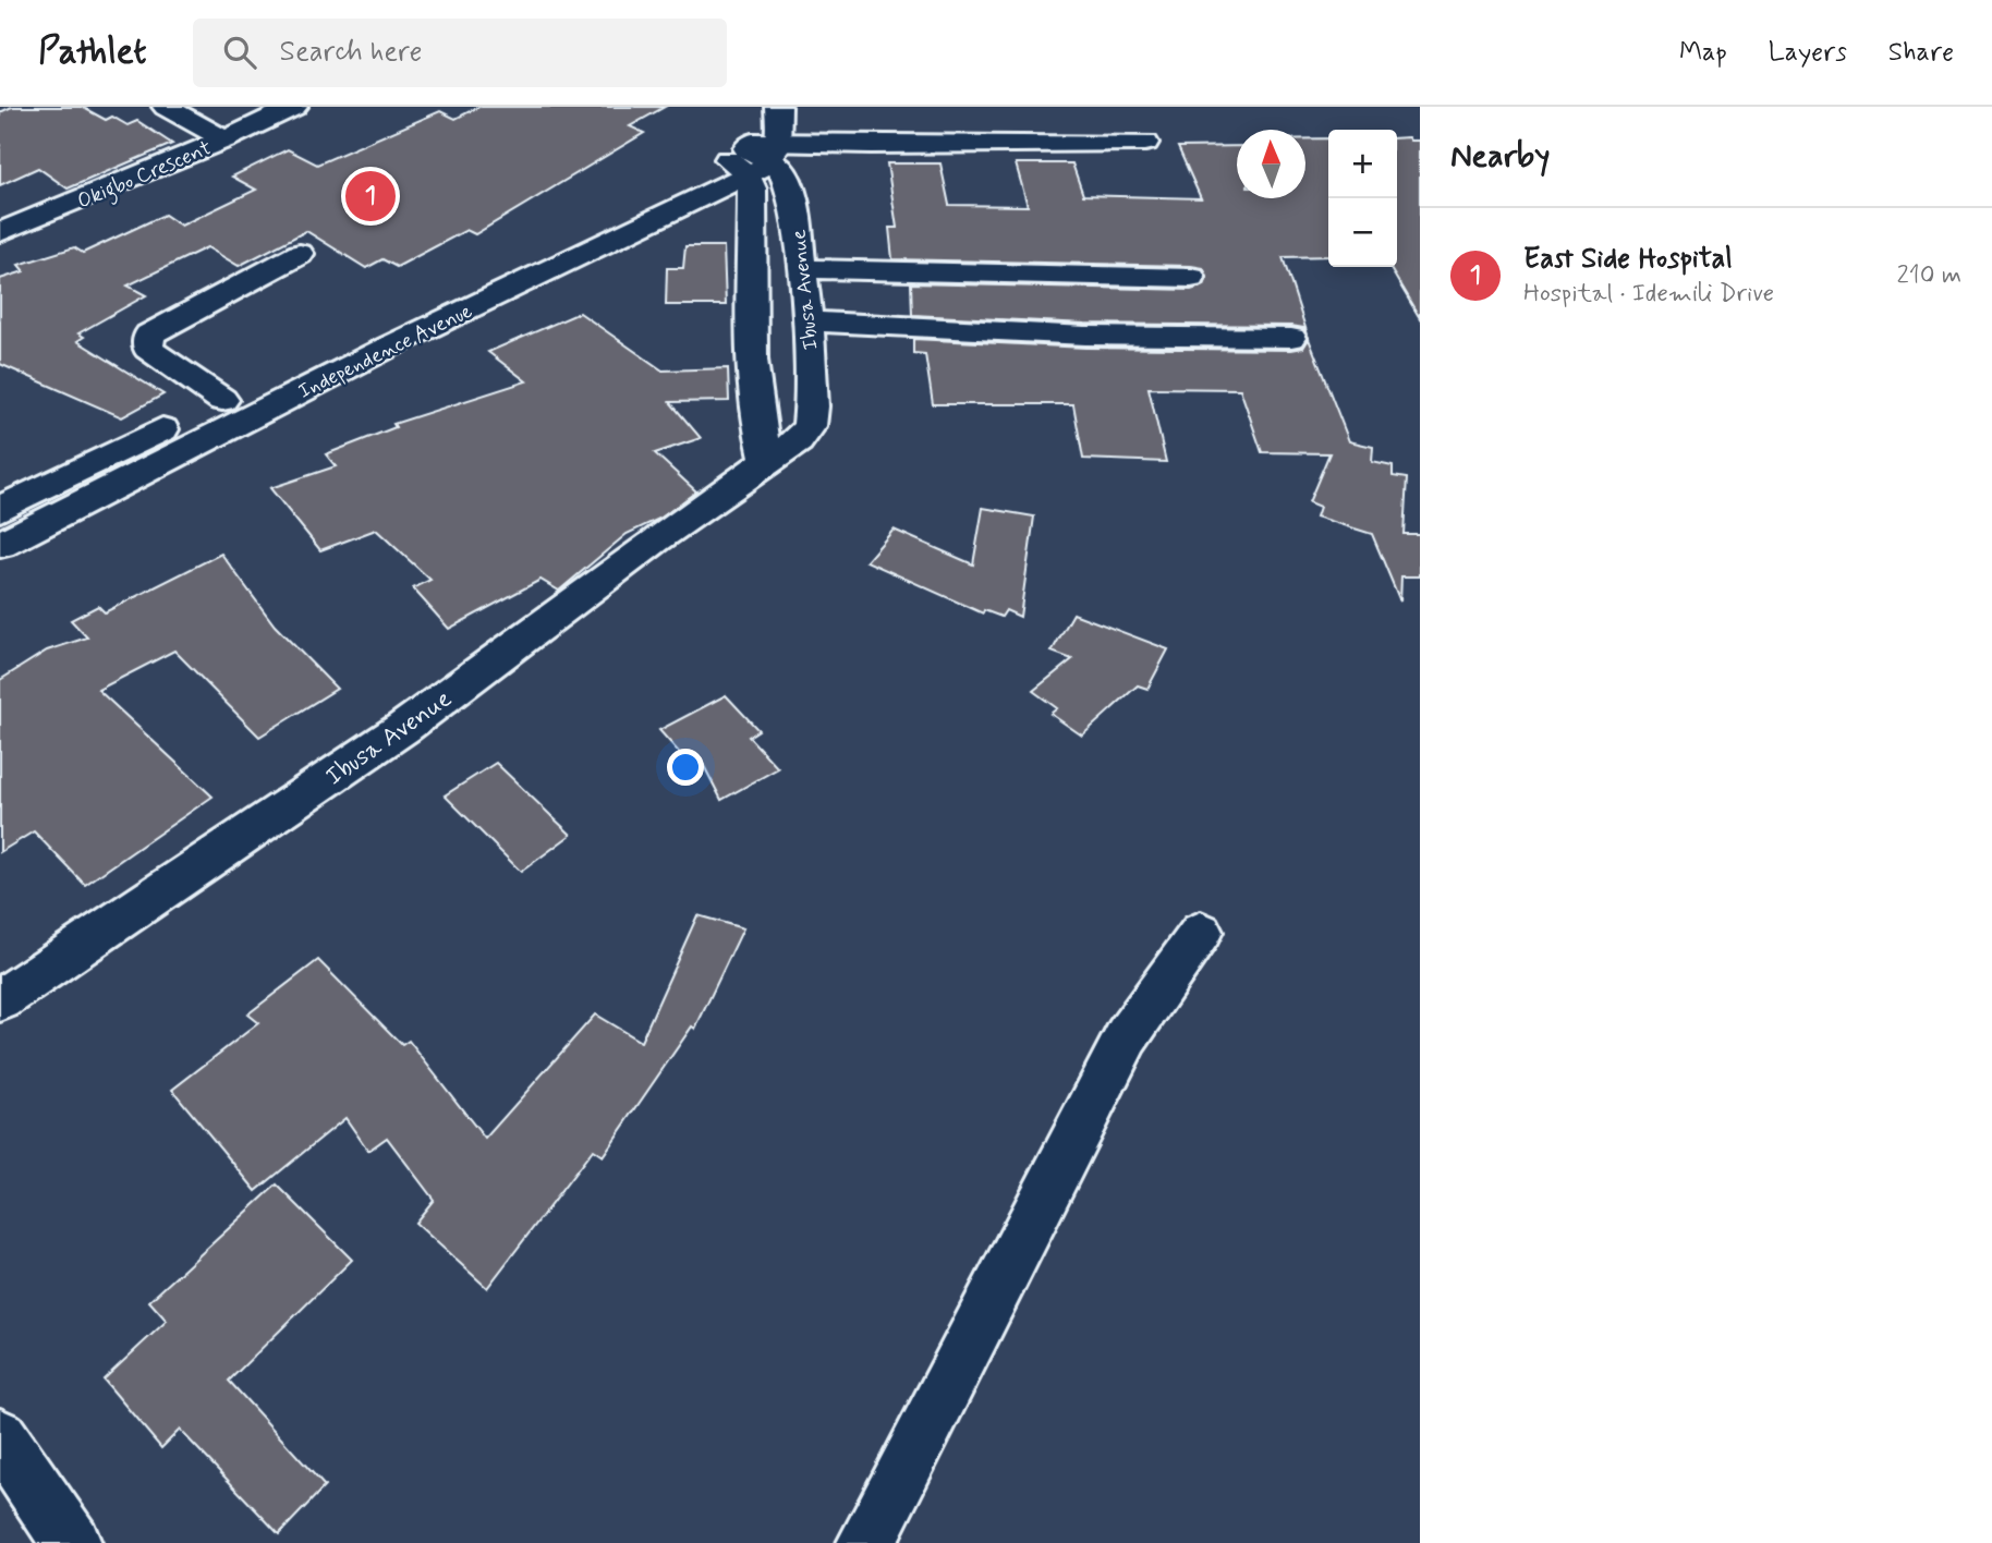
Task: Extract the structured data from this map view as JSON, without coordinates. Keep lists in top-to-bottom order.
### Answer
{
  "streets": {
    "street": ["Okigbo Crescent", "Ibusa Avenue", "Independence Avenue"]
  },
  "crossings": [
    ["Ibusa Avenue", "Independence Avenue"]
  ],
  "north": "top",
  "page": {
    "header": "Pathlet",
    "search": "Search here",
    "nav": ["Map", "Layers", "Share"],
    "heading": "Nearby",
    "map_buttons": ["+", "−"],
    "pins": "1",
    "list": [
      {
        "mark": "1",
        "name": "East Side Hospital",
        "note": "Hospital · Idemili Drive",
        "value": "210 m"
      }
    ]
  }
}
